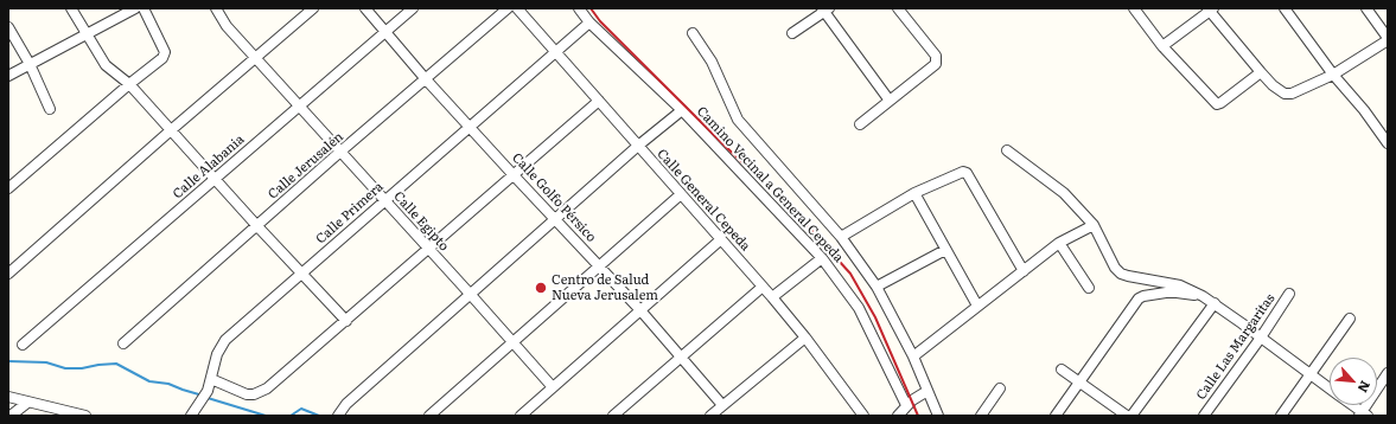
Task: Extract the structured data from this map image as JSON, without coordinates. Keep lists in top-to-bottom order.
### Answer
{
  "streets": {
    "street": [
      "Calle Jerusalén",
      "Calle Alabania",
      "Camino Vecinal a General Cepeda",
      "Calle Golfo Pérsico",
      "Calle General Cepeda",
      "Calle Primera",
      "Calle Egipto",
      "Calle Las Margaritas"
    ]
  },
  "crossings": [
    ["Calle Jerusalén", "Calle Golfo Pérsico"],
    ["Calle Jerusalén", "Calle Egipto"],
    ["Calle Alabania", "Calle Golfo Pérsico"],
    ["Calle Alabania", "Calle Egipto"],
    ["Camino Vecinal a General Cepeda", "Calle Primera"],
    ["Calle Golfo Pérsico", "Calle Primera"],
    ["Calle General Cepeda", "Calle Primera"],
    ["Calle Primera", "Calle Egipto"]
  ],
  "places": ["Centro de Salud Nueva Jerusalem"],
  "north": "bottom right"
}
